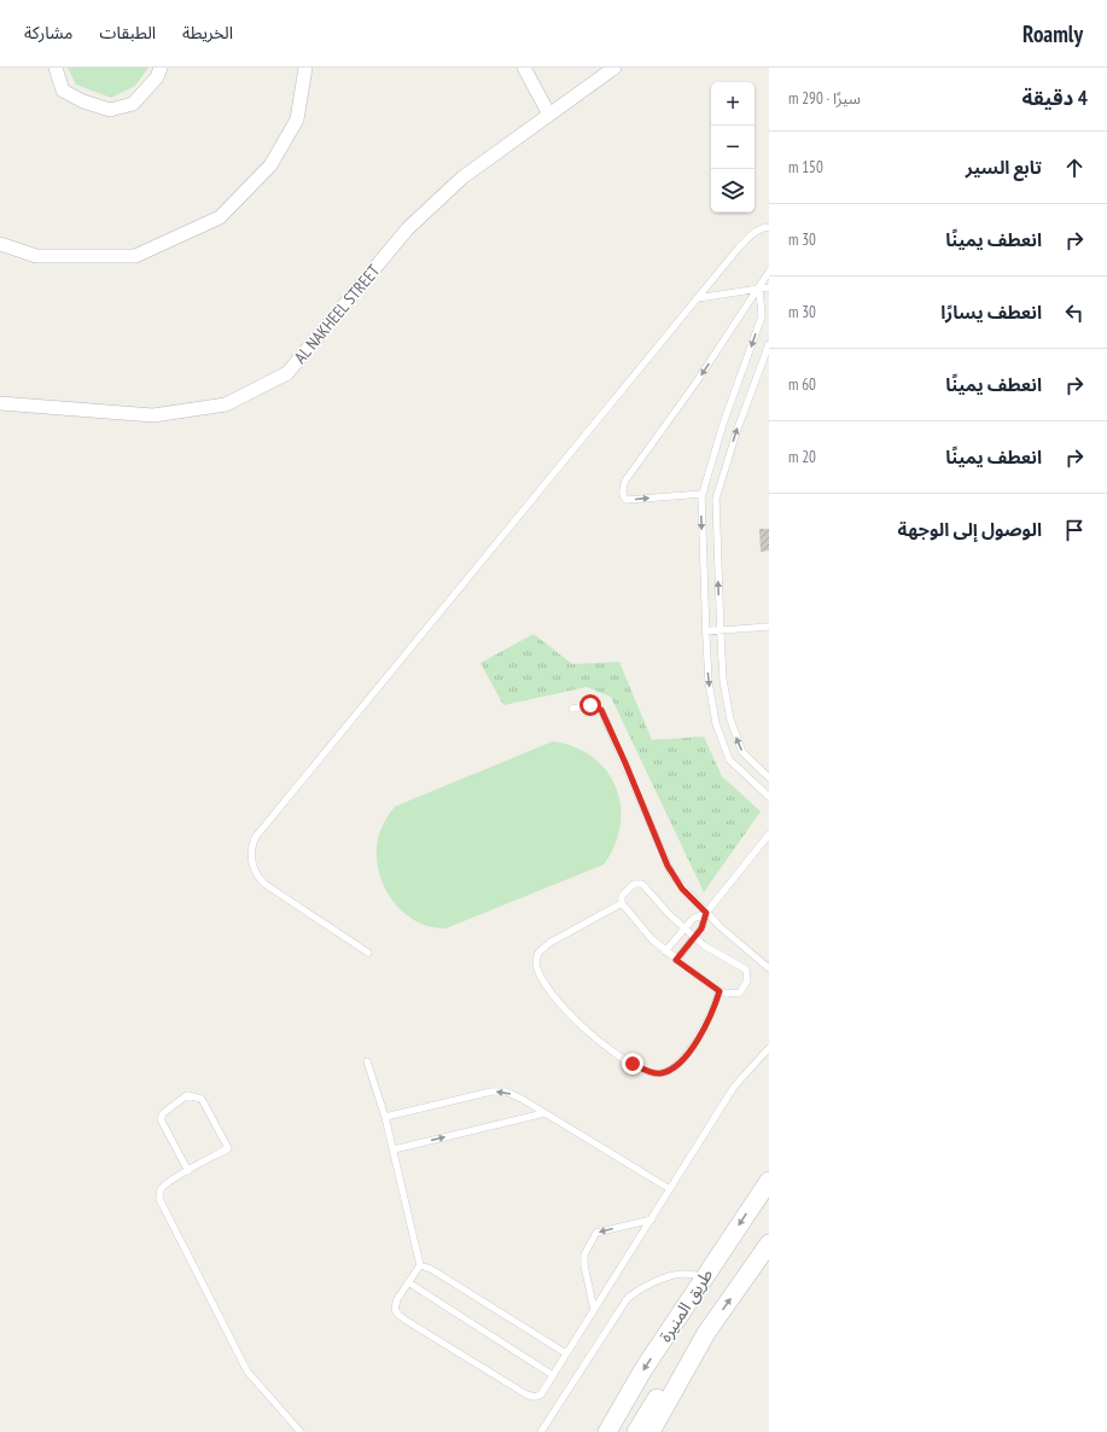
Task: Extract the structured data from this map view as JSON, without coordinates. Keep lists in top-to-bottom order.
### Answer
{
  "streets": {
    "main road": ["طريق المنيرة"],
    "street": ["AL NAKHEEL STREET"]
  },
  "page": {
    "header": "Roamly",
    "nav": ["الخريطة", "الطبقات", "مشاركة"],
    "heading": ["4 دقيقة", "سيرًا · 290 m"],
    "map_buttons": ["+", "−"],
    "list": [
      ["تابع السير", "150 m"],
      ["انعطف يمينًا", "30 m"],
      ["انعطف يسارًا", "30 m"],
      ["انعطف يمينًا", "60 m"],
      ["انعطف يمينًا", "20 m"],
      "الوصول إلى الوجهة"
    ]
  }
}
